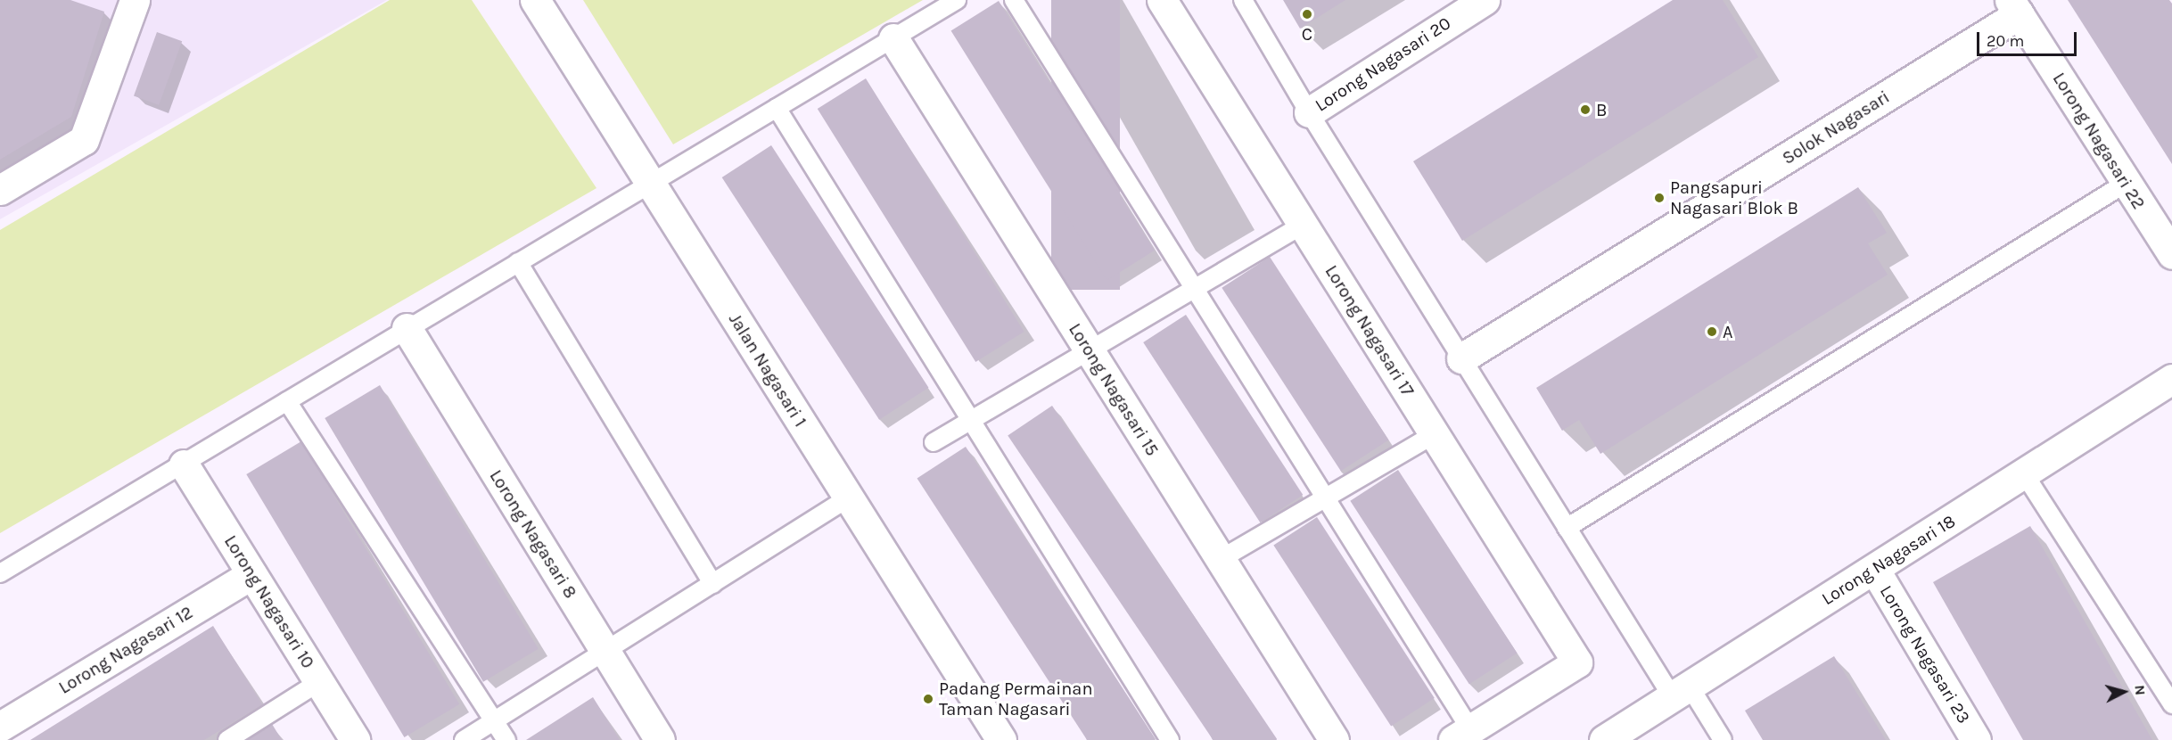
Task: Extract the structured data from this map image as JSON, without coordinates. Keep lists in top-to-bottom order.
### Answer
{
  "streets": {
    "street": [
      "Lorong Nagasari 20",
      "Solok Nagasari",
      "Lorong Nagasari 22",
      "Lorong Nagasari 17",
      "Jalan Nagasari 1",
      "Lorong Nagasari 15",
      "Lorong Nagasari 8",
      "Lorong Nagasari 18",
      "Lorong Nagasari 10",
      "Lorong Nagasari 12",
      "Lorong Nagasari 23"
    ]
  },
  "crossings": [
    ["Solok Nagasari", "Lorong Nagasari 22"],
    ["Lorong Nagasari 18", "Lorong Nagasari 23"],
    ["Lorong Nagasari 10", "Lorong Nagasari 12"]
  ],
  "places": [
    "C",
    "B",
    "Pangsapuri Nagasari Blok B",
    "A",
    "Padang Permainan Taman Nagasari"
  ],
  "scale_bar": "20 m",
  "north": "right"
}
